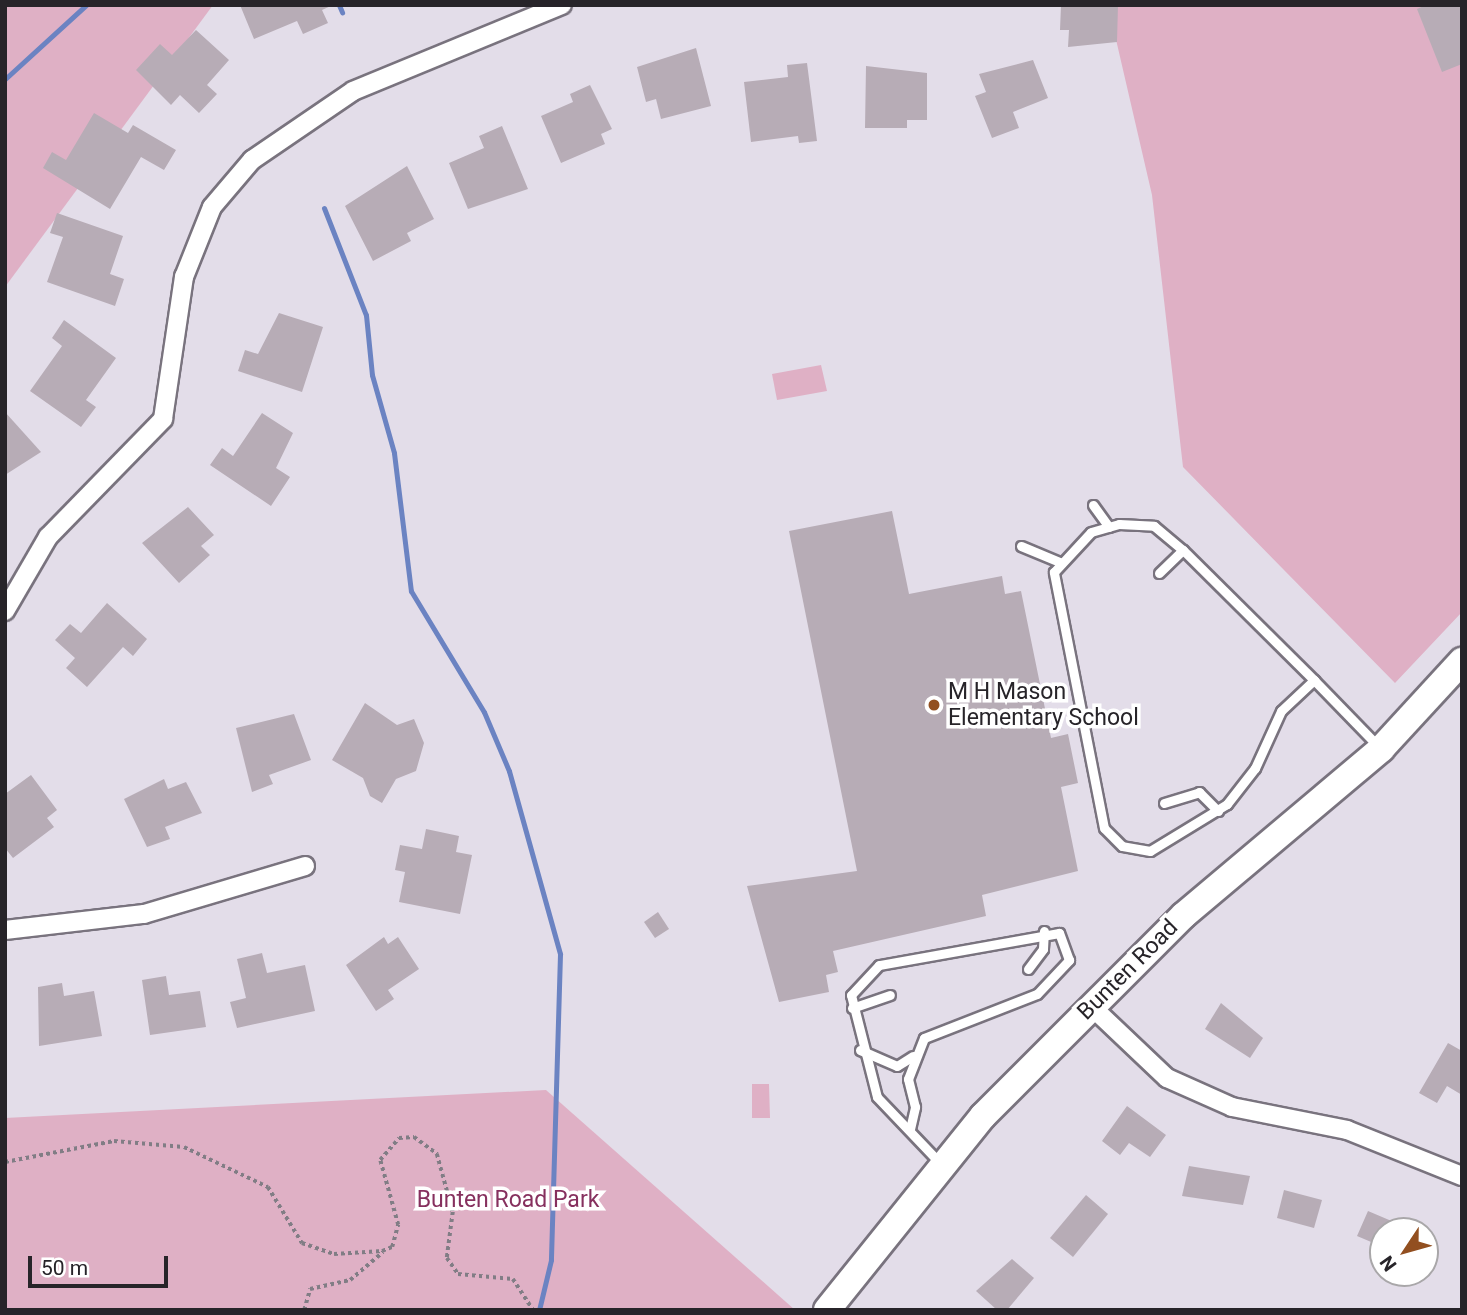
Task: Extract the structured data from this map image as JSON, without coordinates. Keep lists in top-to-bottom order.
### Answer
{
  "streets": {
    "street": ["Bunten Road"]
  },
  "parks": ["Bunten Road Park"],
  "places": ["M H Mason Elementary School"],
  "scale_bar": "50 m",
  "north": "bottom left"
}
